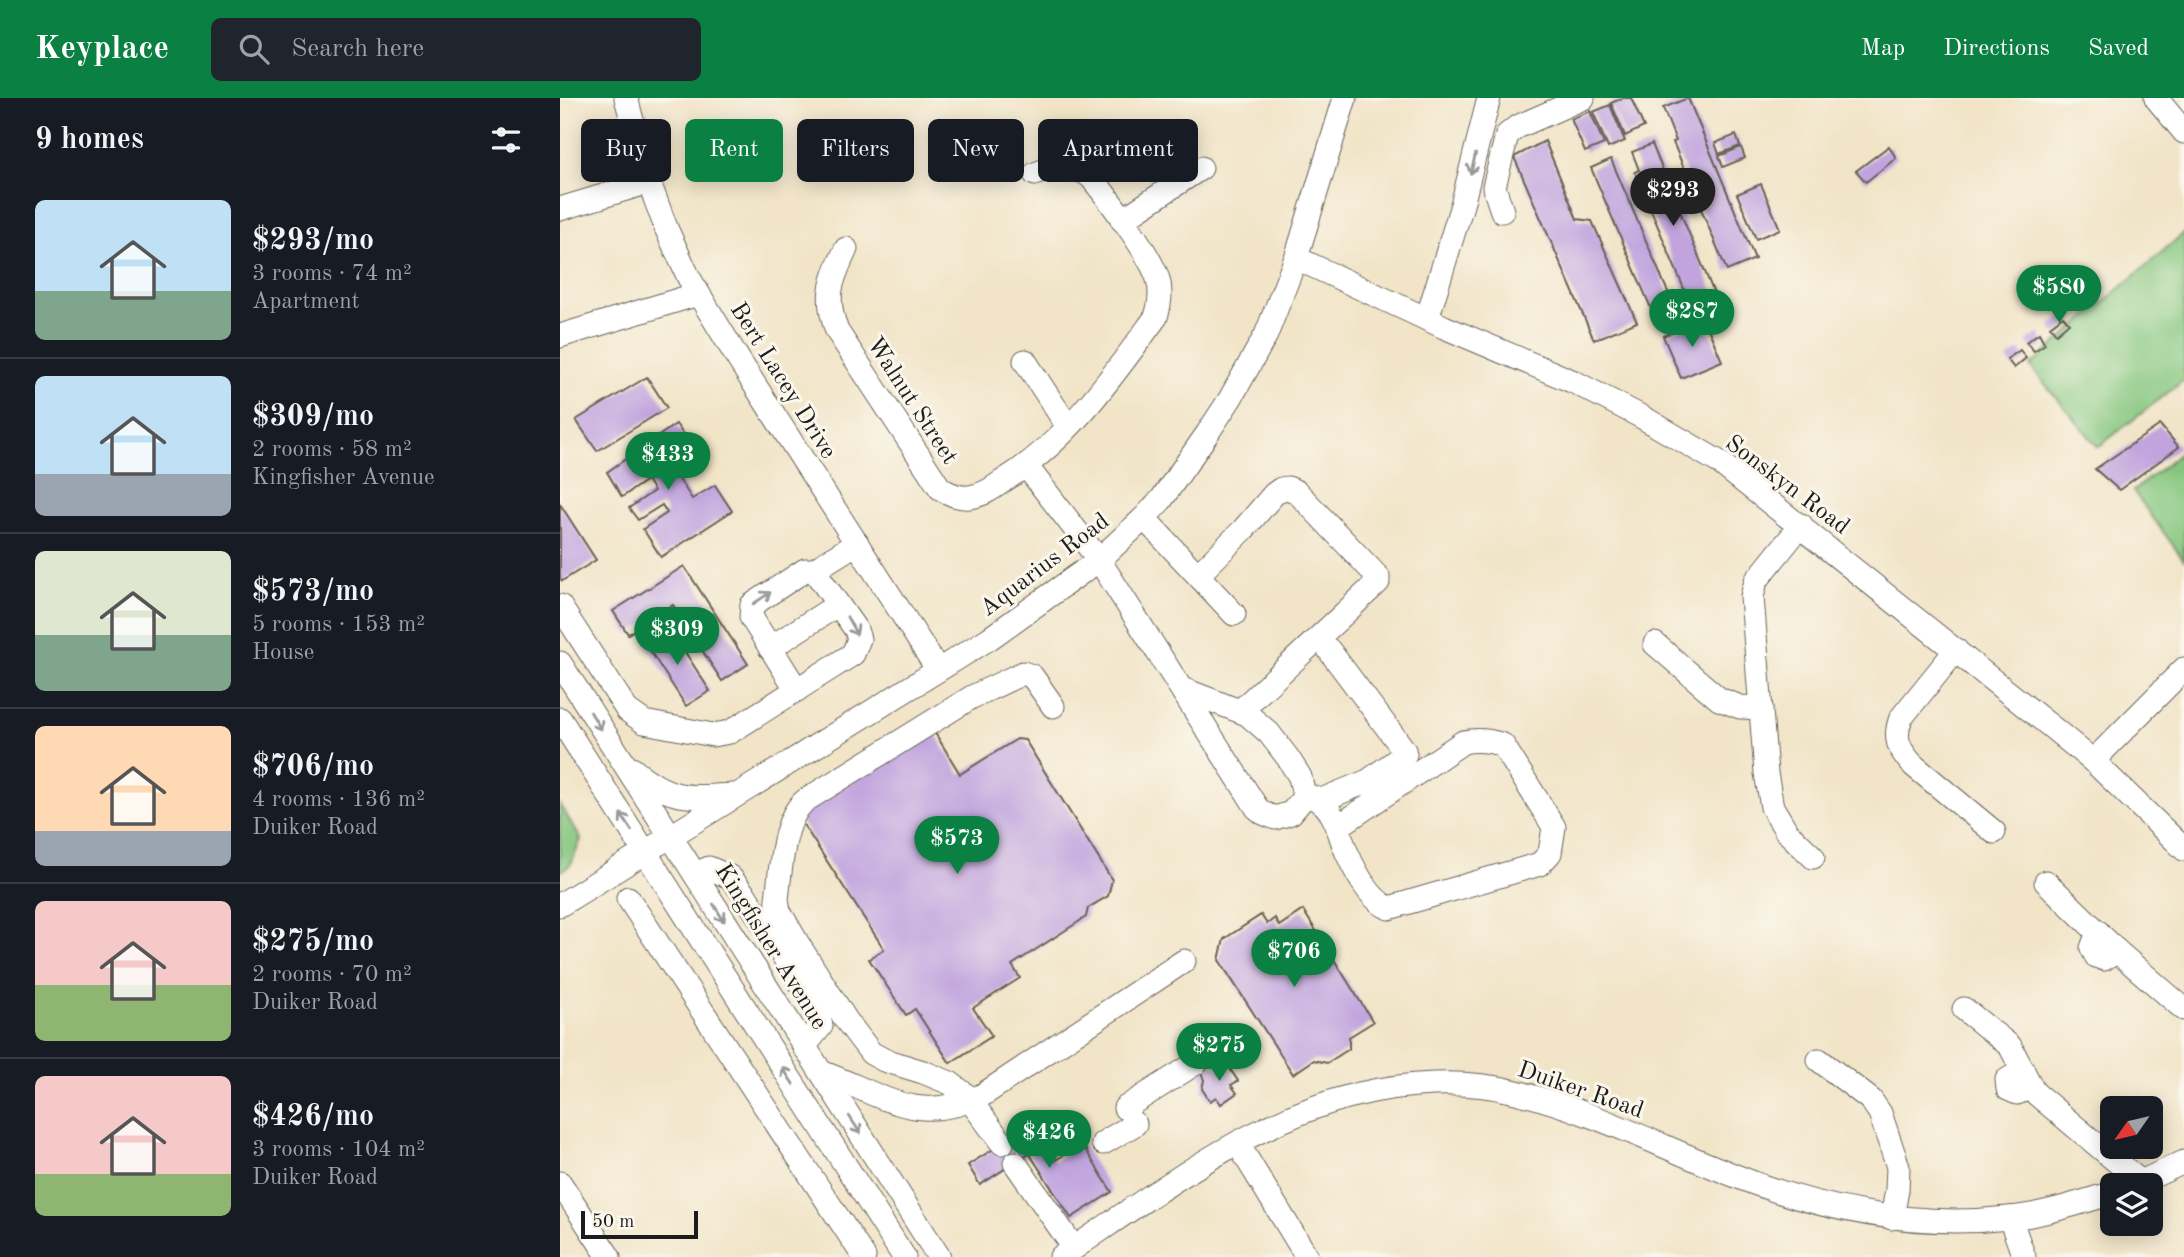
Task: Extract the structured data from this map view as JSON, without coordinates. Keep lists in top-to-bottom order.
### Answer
{
  "streets": {
    "street": [
      "Bert Lacey Drive",
      "Walnut Street",
      "Sonskyn Road",
      "Aquarius Road",
      "Kingfisher Avenue",
      "Duiker Road"
    ]
  },
  "crossings": [
    ["Bert Lacey Drive", "Aquarius Road"],
    ["Sonskyn Road", "Aquarius Road"],
    ["Aquarius Road", "Kingfisher Avenue"]
  ],
  "scale_bar": "50 m",
  "north": "bottom left",
  "page": {
    "header": "Keyplace",
    "search": "Search here",
    "nav": ["Map", "Directions", "Saved"],
    "heading": "9 homes",
    "chip": [
      "Buy",
      "Rent",
      "Filters",
      "New",
      "Apartment"
    ],
    "price": [
      "$293",
      "$580",
      "$287",
      "$433",
      "$309",
      "$573",
      "$706",
      "$275",
      "$426"
    ],
    "list": [
      {
        "name": "$293/mo",
        "note": "3 rooms · 74 m² · Apartment"
      },
      {
        "name": "$309/mo",
        "note": "2 rooms · 58 m² · Kingfisher Avenue"
      },
      {
        "name": "$573/mo",
        "note": "5 rooms · 153 m² · House"
      },
      {
        "name": "$706/mo",
        "note": "4 rooms · 136 m² · Duiker Road"
      },
      {
        "name": "$275/mo",
        "note": "2 rooms · 70 m² · Duiker Road"
      },
      {
        "name": "$426/mo",
        "note": "3 rooms · 104 m² · Duiker Road"
      }
    ],
    "scale": "50 m"
  }
}
